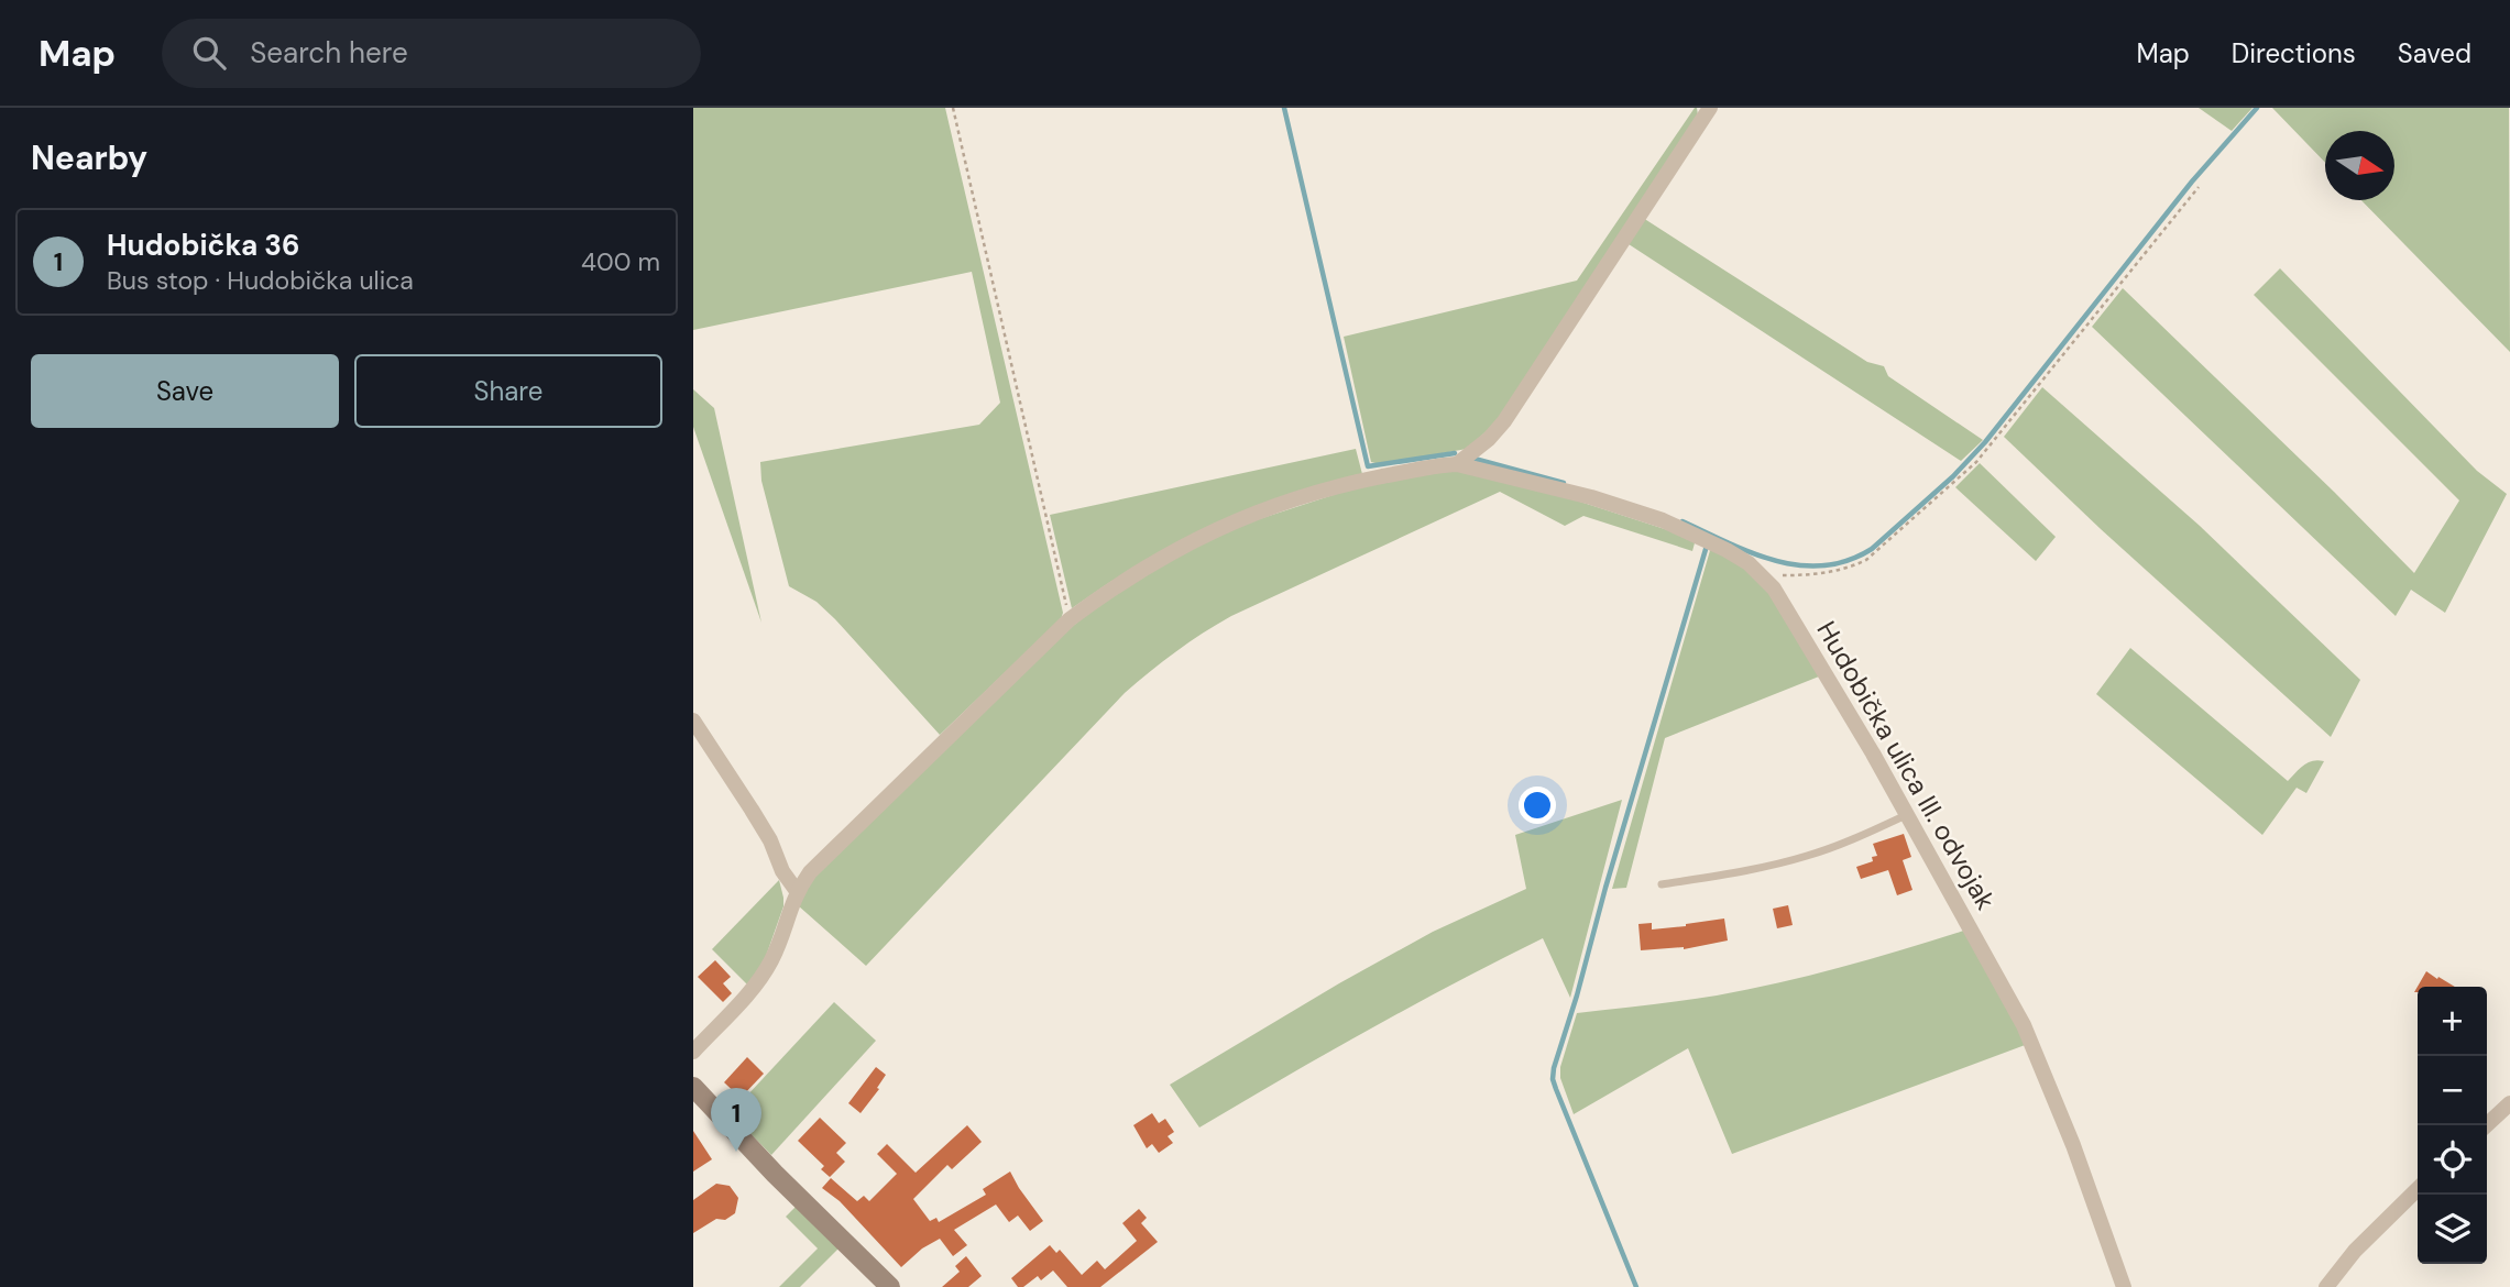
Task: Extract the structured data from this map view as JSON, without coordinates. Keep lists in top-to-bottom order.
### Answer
{
  "streets": {
    "street": ["Hudobička ulica III. odvojak"]
  },
  "north": "right",
  "page": {
    "header": "Map",
    "search": "Search here",
    "nav": ["Map", "Directions", "Saved"],
    "heading": "Nearby",
    "list": [
      {
        "mark": "1",
        "name": "Hudobička 36",
        "note": "Bus stop · Hudobička ulica",
        "value": "400 m"
      }
    ],
    "buttons": ["Save", "Share"],
    "map_buttons": ["+", "−"],
    "pins": "1"
  }
}
